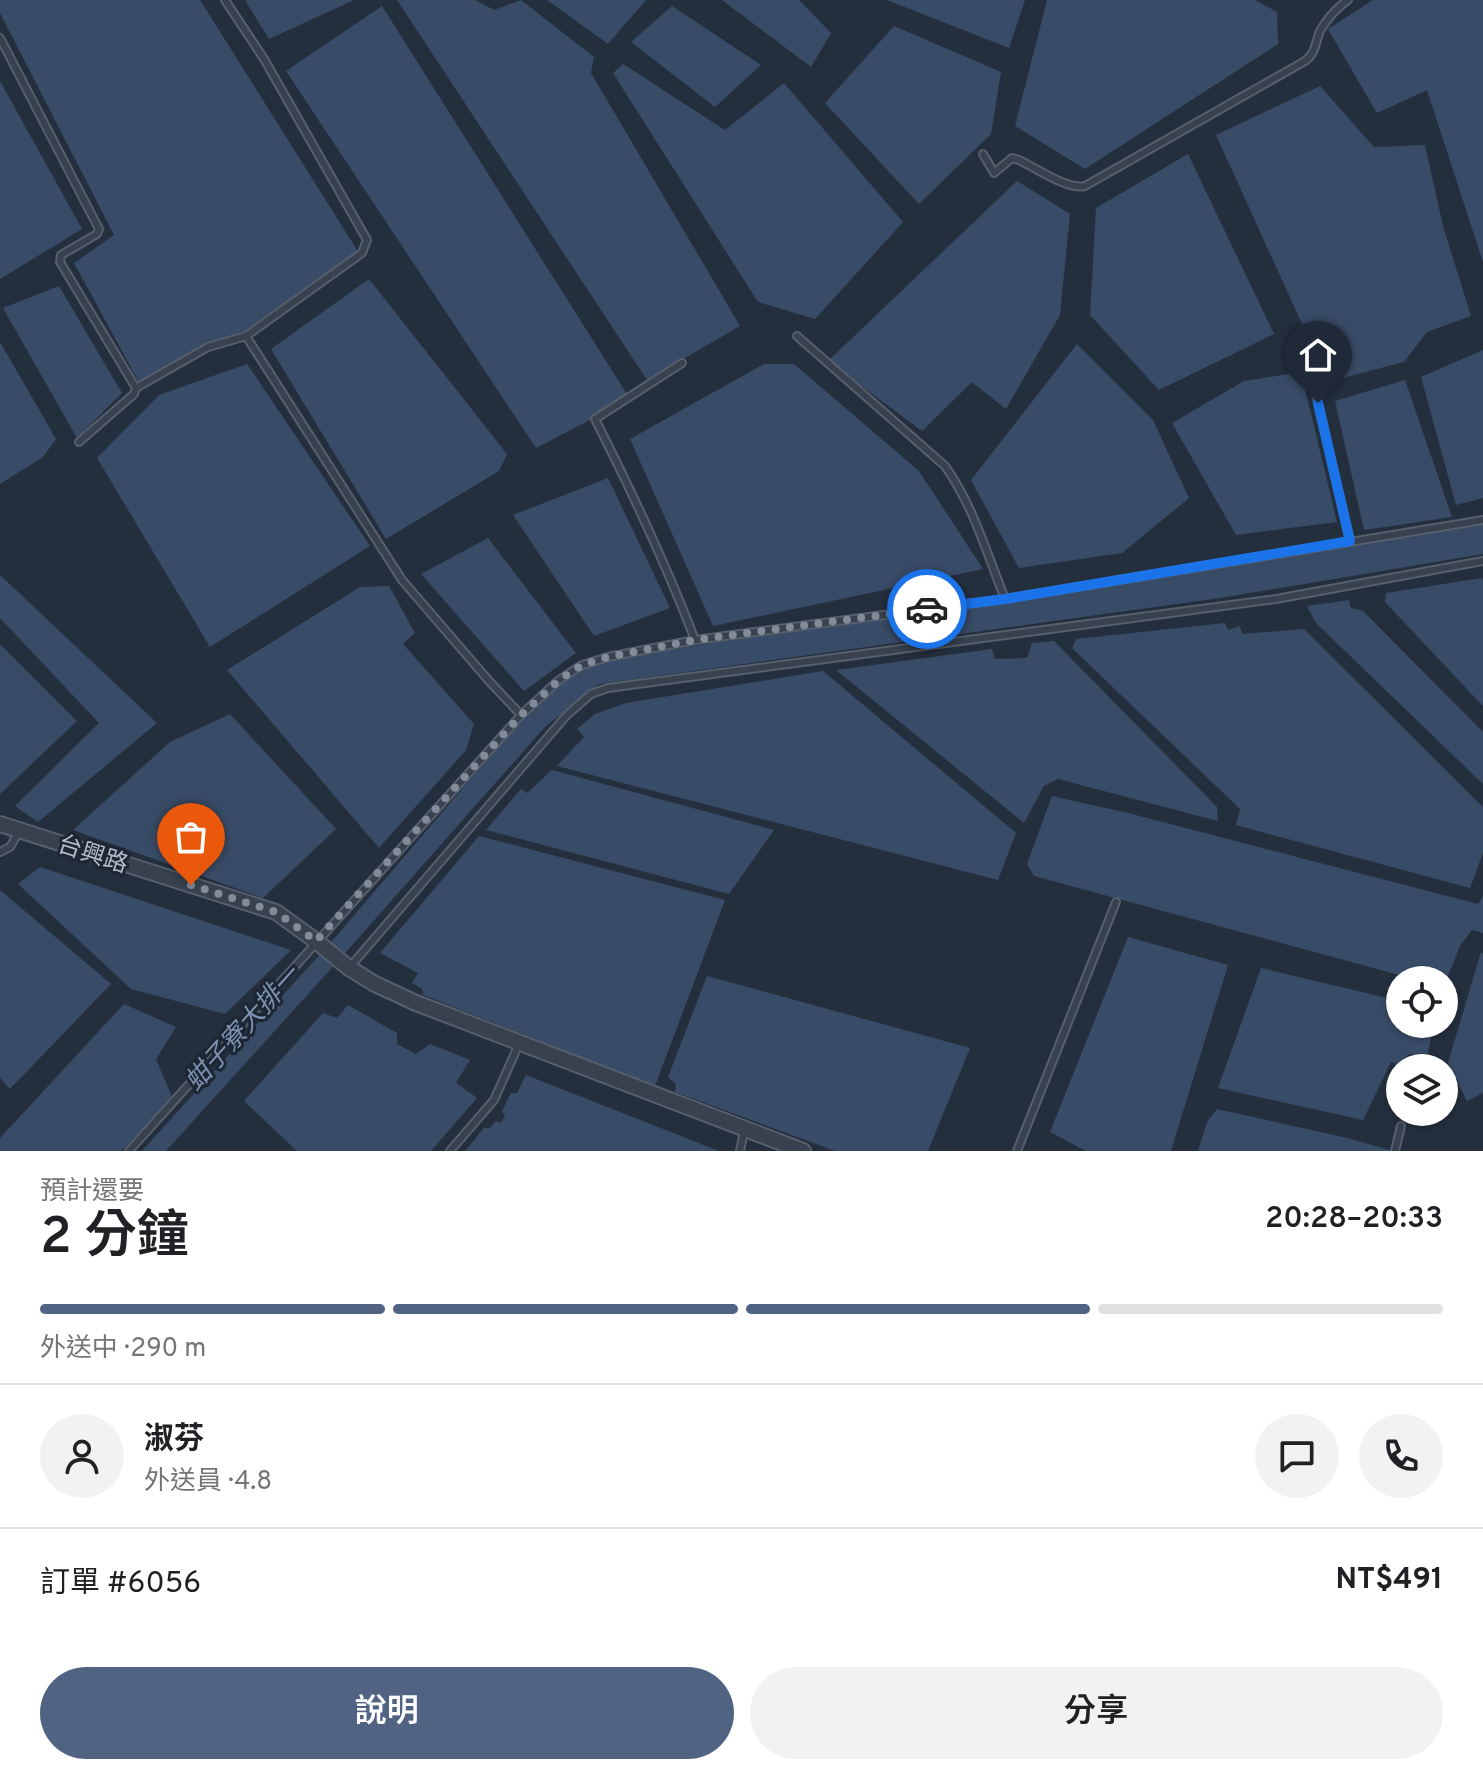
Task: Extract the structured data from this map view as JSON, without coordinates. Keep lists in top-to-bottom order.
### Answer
{
  "streets": {
    "street": ["台興路"]
  },
  "water": ["蚶子寮大排一"],
  "page": {
    "heading": ["2 分鐘", "預計還要", "20:28–20:33"],
    "panel": [
      "淑芬",
      "外送員 · 4.8",
      "訂單 #6056",
      "NT$491"
    ],
    "bar": "外送中 · 290 m",
    "buttons": ["說明", "分享"]
  }
}
